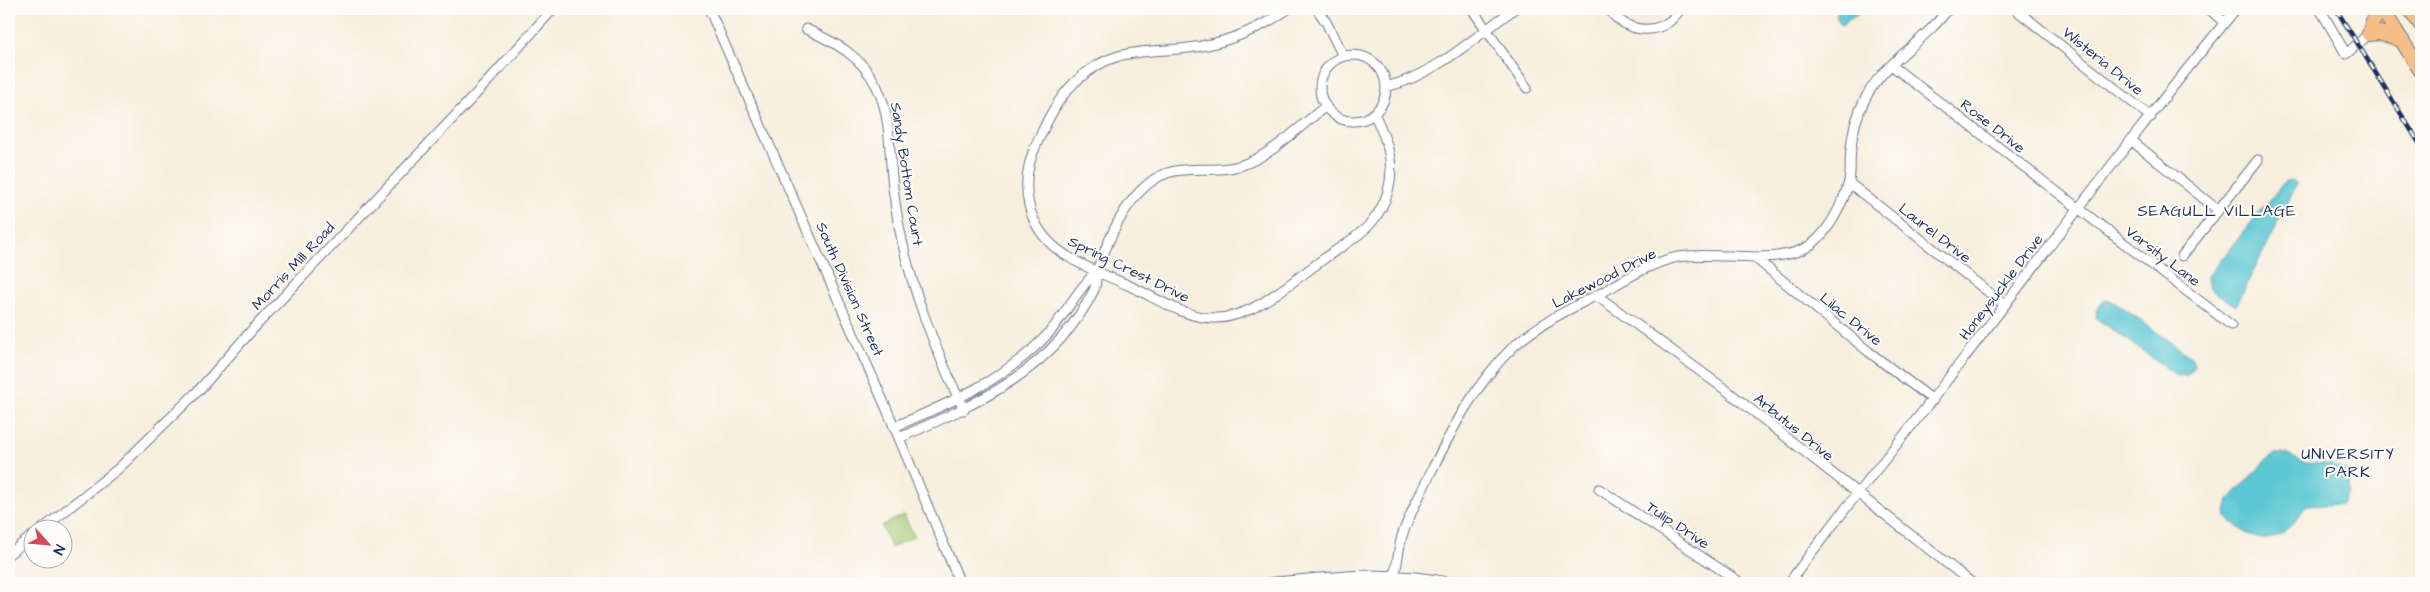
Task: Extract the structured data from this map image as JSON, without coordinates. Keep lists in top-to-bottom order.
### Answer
{
  "streets": {
    "street": [
      "Wisteria Drive",
      "Rose Drive",
      "Sandy Bottom Court",
      "Laurel Drive",
      "Varsity Lane",
      "Morris Mill Road",
      "Spring Crest Drive",
      "Lakewood Drive",
      "Honeysuckle Drive",
      "South Division Street",
      "Lilac Drive",
      "Arbutus Drive",
      "Tulip Drive"
    ]
  },
  "crossings": [
    ["Wisteria Drive", "Honeysuckle Drive"],
    ["Rose Drive", "Varsity Lane"],
    ["Rose Drive", "Lakewood Drive"],
    ["Rose Drive", "Honeysuckle Drive"],
    ["Laurel Drive", "Lakewood Drive"],
    ["Laurel Drive", "Honeysuckle Drive"],
    ["Varsity Lane", "Honeysuckle Drive"],
    ["Lakewood Drive", "Lilac Drive"],
    ["Lakewood Drive", "Arbutus Drive"],
    ["Honeysuckle Drive", "Lilac Drive"],
    ["Honeysuckle Drive", "Arbutus Drive"]
  ],
  "districts": ["SEAGULL VILLAGE", "UNIVERSITY PARK"],
  "north": "bottom right"
}
